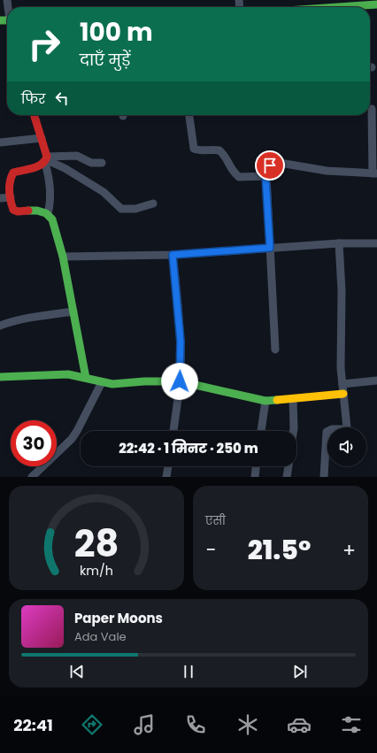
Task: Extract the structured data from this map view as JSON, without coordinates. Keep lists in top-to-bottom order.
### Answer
{
  "page": {
    "turn": ["100 m", "दाएँ मुड़ें"],
    "then": "फिर",
    "limit": "30",
    "trip": "22:42 · 1 मिनट · 250 m",
    "tile": "एसी",
    "heat": ["−", "21.5°", "+"],
    "song": ["Paper Moons", "Ada Vale"],
    "tabs": "22:41",
    "gauge": ["28", "km/h"]
  }
}
